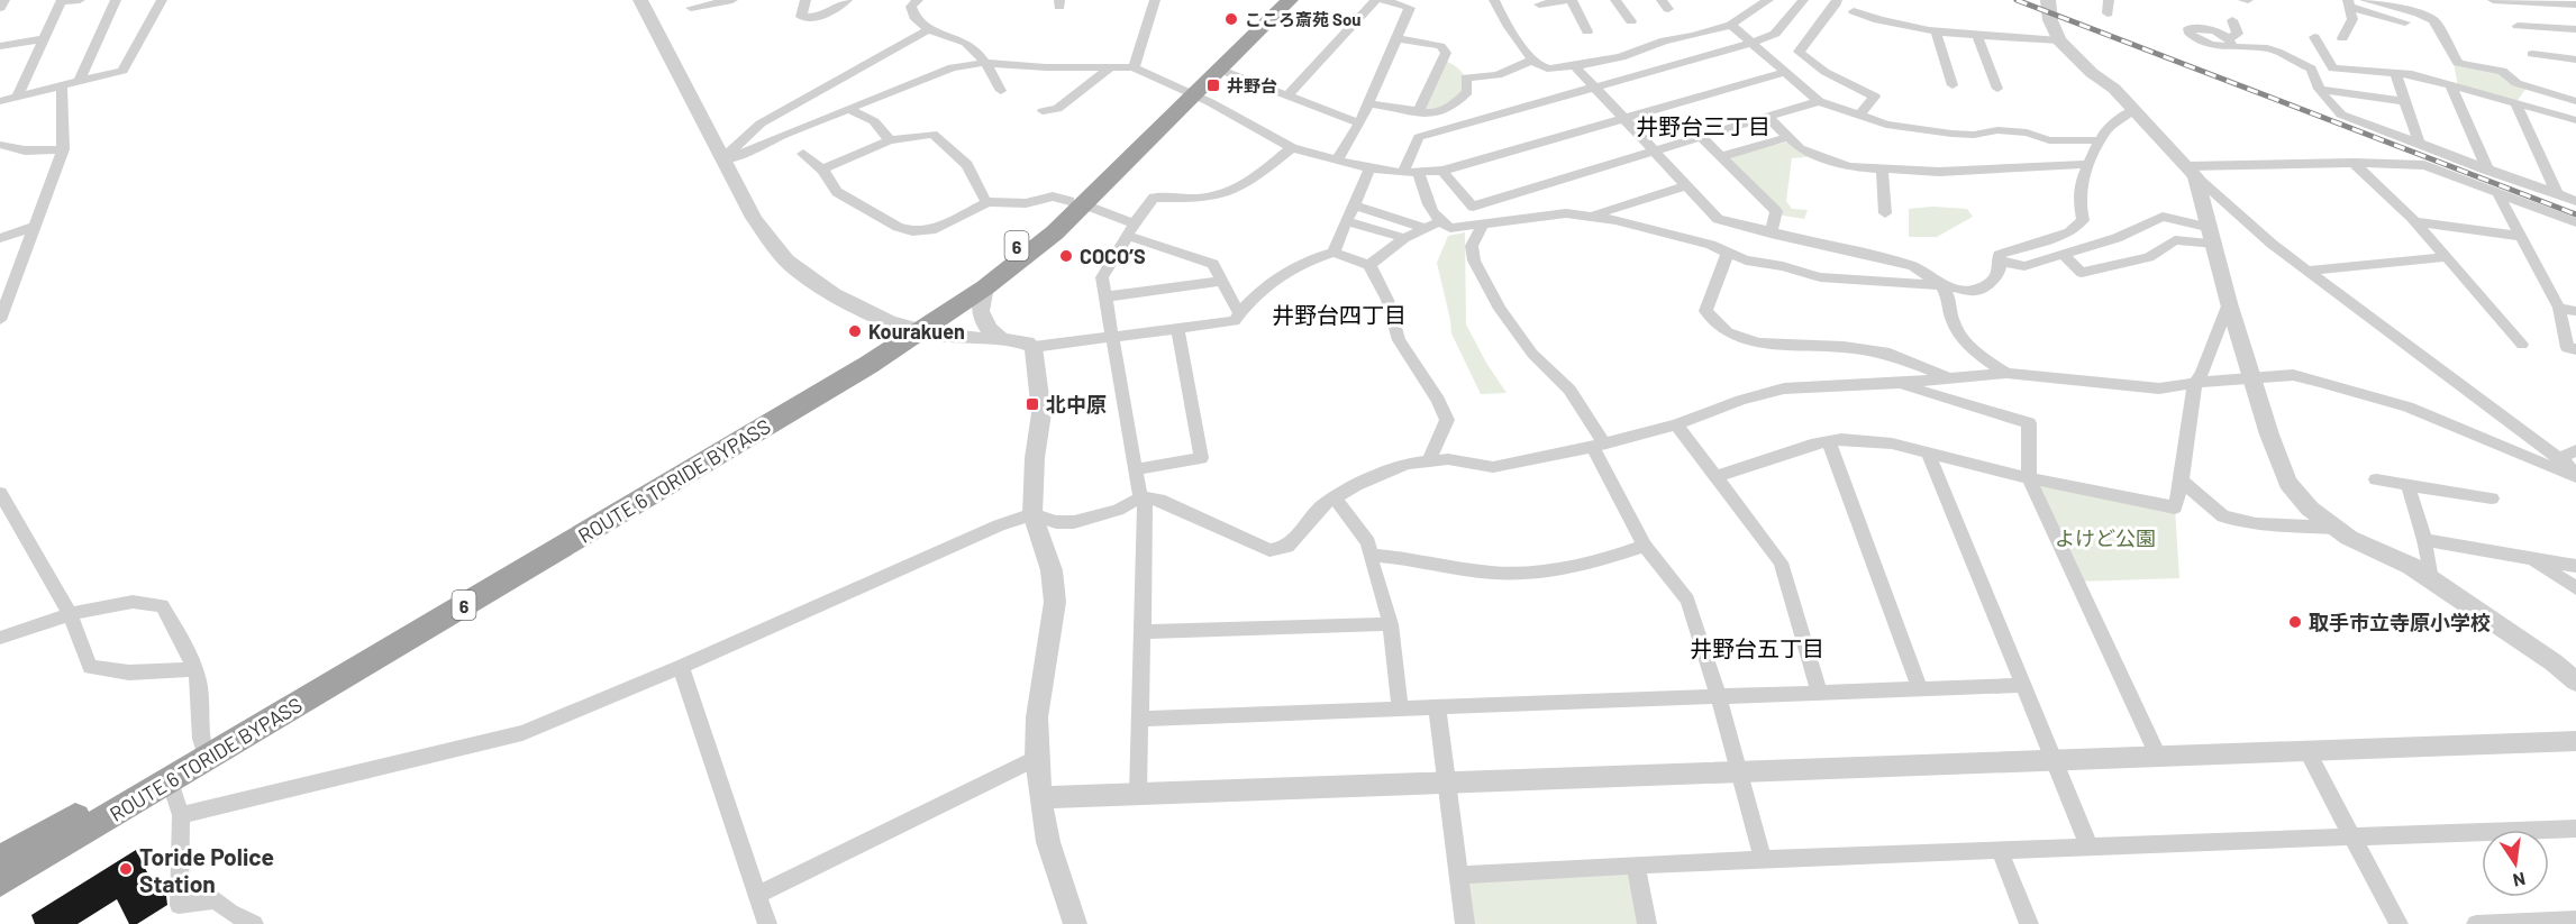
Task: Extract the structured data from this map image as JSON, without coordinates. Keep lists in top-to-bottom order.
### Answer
{
  "streets": {
    "highway": ["6", "ROUTE 6 TORIDE BYPASS"]
  },
  "districts": ["井野台三丁目", "井野台四丁目", "井野台五丁目"],
  "parks": ["よけど公園"],
  "places": {
    "other": [
      "こころ斎苑 Sou",
      "COCO’S",
      "Kourakuen",
      "取手市立寺原小学校",
      "Toride Police Station"
    ],
    "transit": ["井野台", "北中原"]
  },
  "north": "bottom"
}
